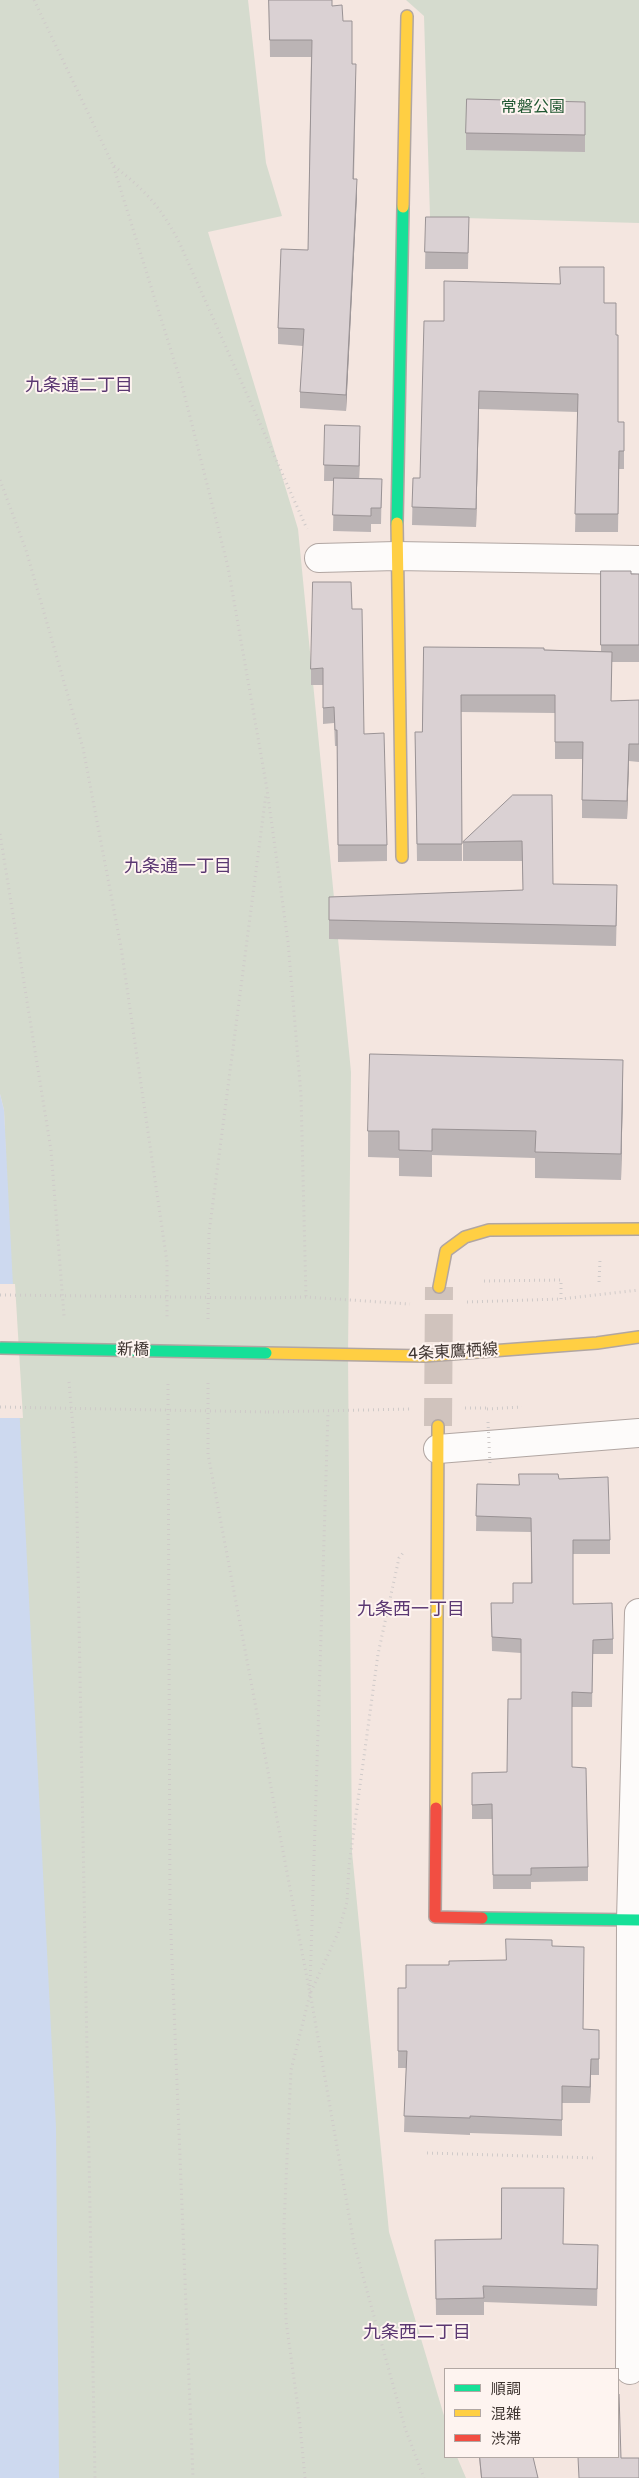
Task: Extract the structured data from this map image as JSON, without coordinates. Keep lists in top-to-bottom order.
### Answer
{
  "streets": {
    "street": ["新橋", "4条東鷹栖線"]
  },
  "crossings": [
    ["新橋", "4条東鷹栖線"]
  ],
  "districts": [
    "九条通二丁目",
    "九条通一丁目",
    "九条西一丁目",
    "九条西二丁目"
  ],
  "parks": ["常磐公園"],
  "legend": ["順調", "混雑", "渋滞"]
}
